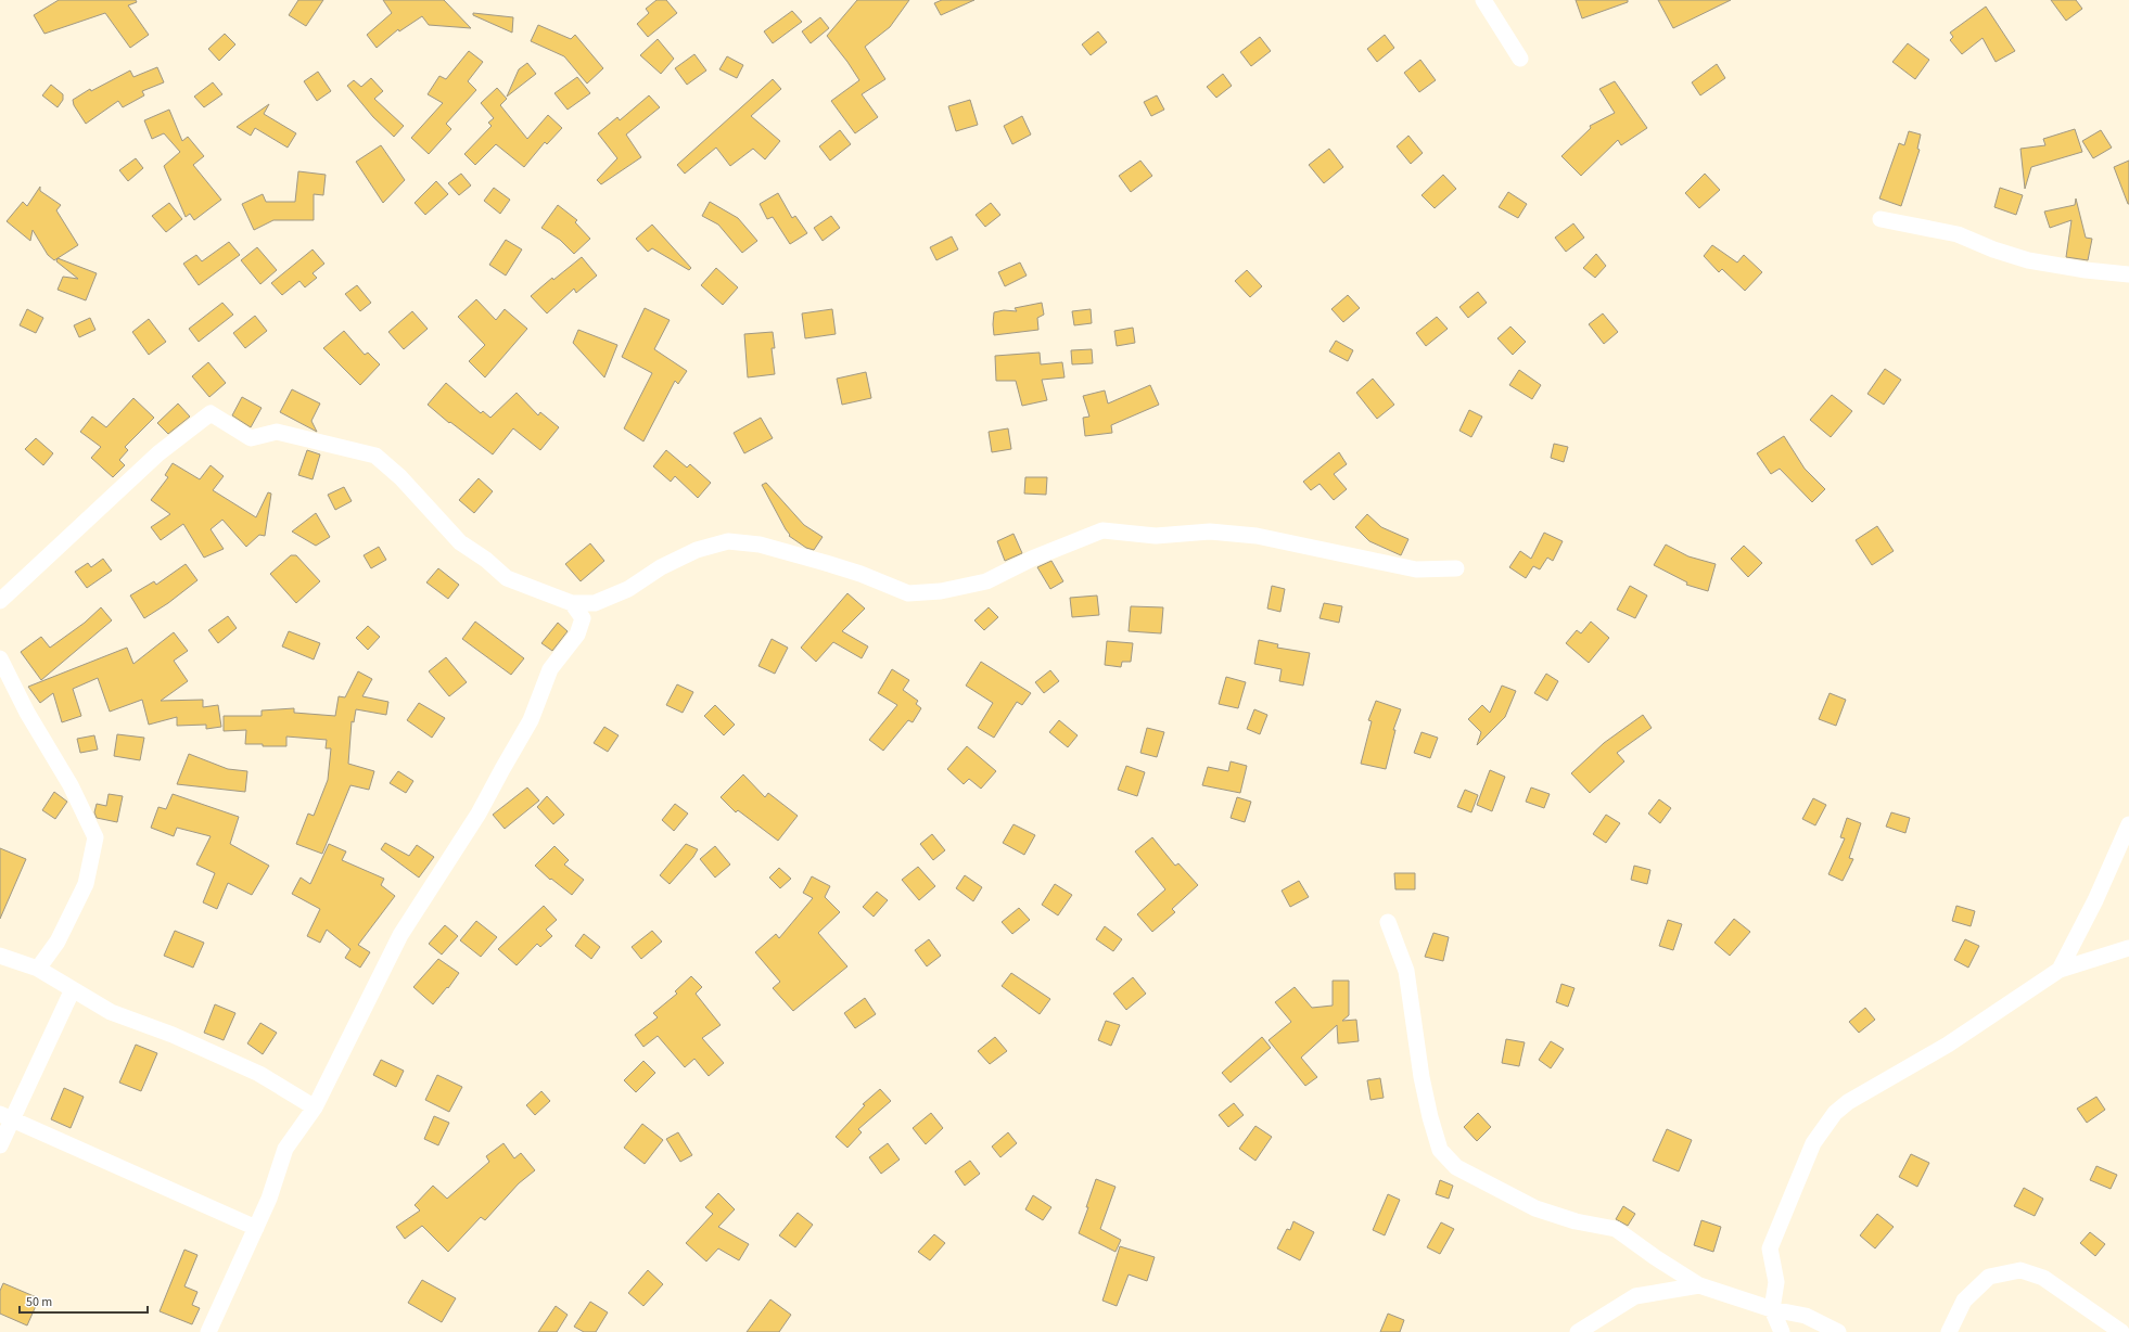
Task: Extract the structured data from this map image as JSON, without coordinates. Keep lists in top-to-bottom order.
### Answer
{
  "scale_bar": "50 m"
}
